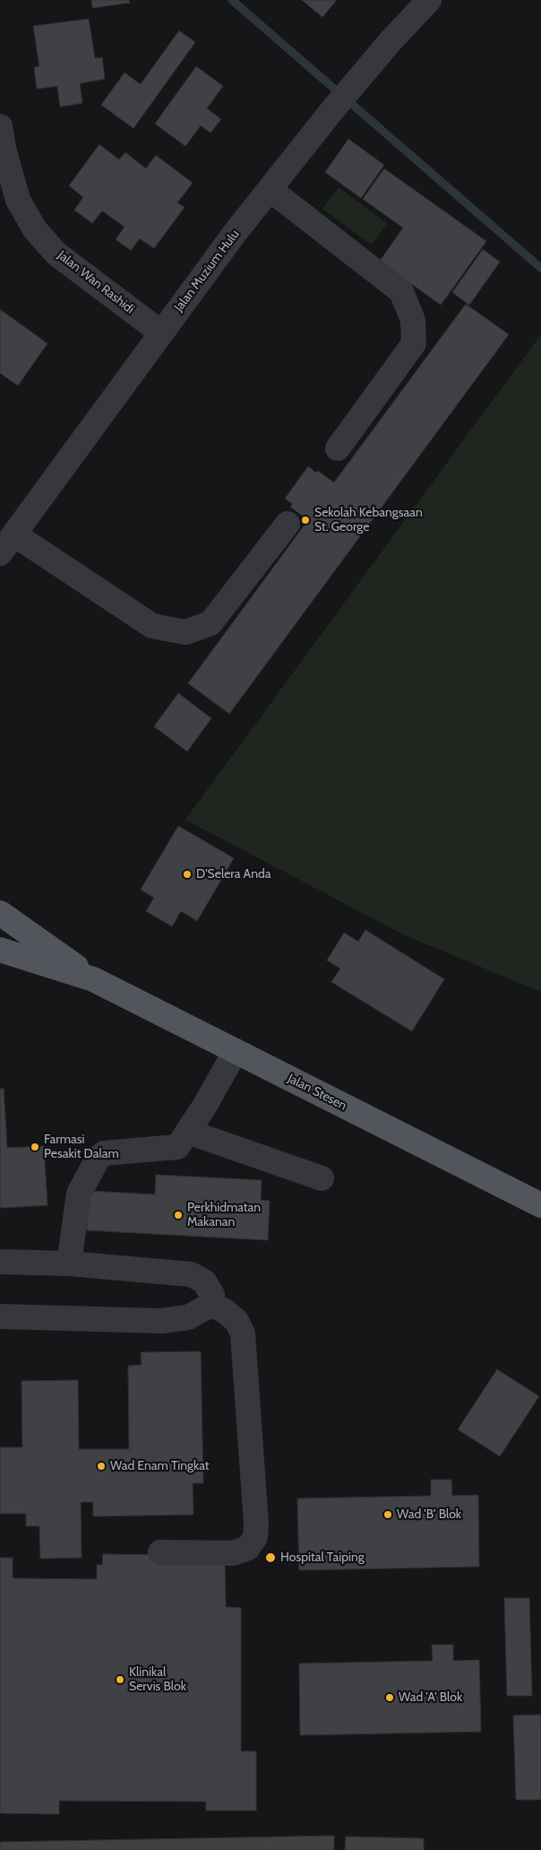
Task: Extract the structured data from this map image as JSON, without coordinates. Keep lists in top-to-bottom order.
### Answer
{
  "streets": {
    "main road": ["Jalan Stesen"],
    "street": ["Jalan Muzium Hulu", "Jalan Wan Rashidi"]
  },
  "crossings": [
    ["Jalan Muzium Hulu", "Jalan Wan Rashidi"]
  ],
  "places": [
    "Sekolah Kebangsaan St. George",
    "D'Selera Anda",
    "Farmasi Pesakit Dalam",
    "Perkhidmatan Makanan",
    "Wad Enam Tingkat",
    "Wad 'B' Blok",
    "Hospital Taiping",
    "Klinikal Servis Blok",
    "Wad 'A' Blok"
  ]
}
